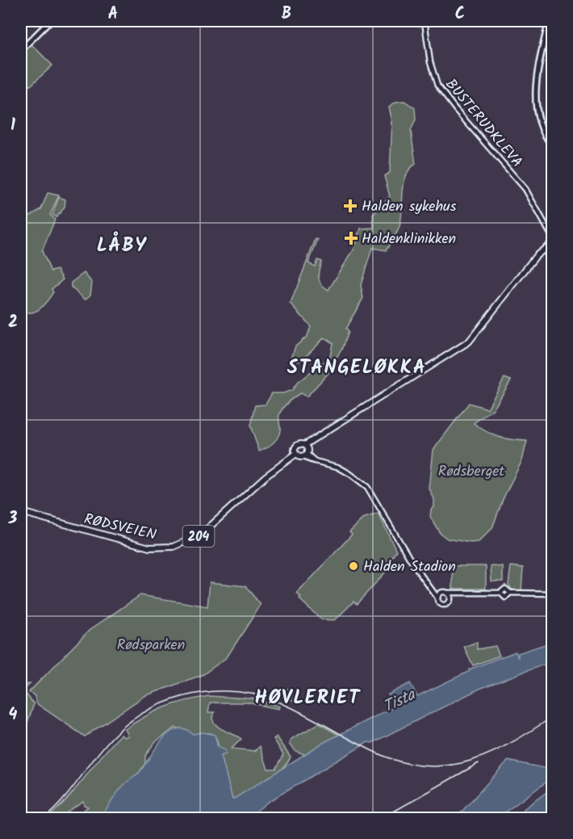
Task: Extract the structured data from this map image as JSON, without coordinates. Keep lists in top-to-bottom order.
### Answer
{
  "streets": {
    "highway": ["RØDSVEIEN", "204"],
    "street": ["BUSTERUDKLEVA"]
  },
  "crossings": [
    ["RØDSVEIEN", "204"]
  ],
  "districts": ["LÅBY", "STANGELØKKA", "HØVLERIET"],
  "water": ["Tista"],
  "parks": ["Rødsberget", "Rødsparken"],
  "places": {
    "health": ["Halden sykehus", "Haldenklinikken"],
    "other": ["Halden Stadion"]
  },
  "grid": {
    "columns": ["A", "B", "C"],
    "rows": [
      "1",
      "2",
      "3",
      "4"
    ]
  }
}
